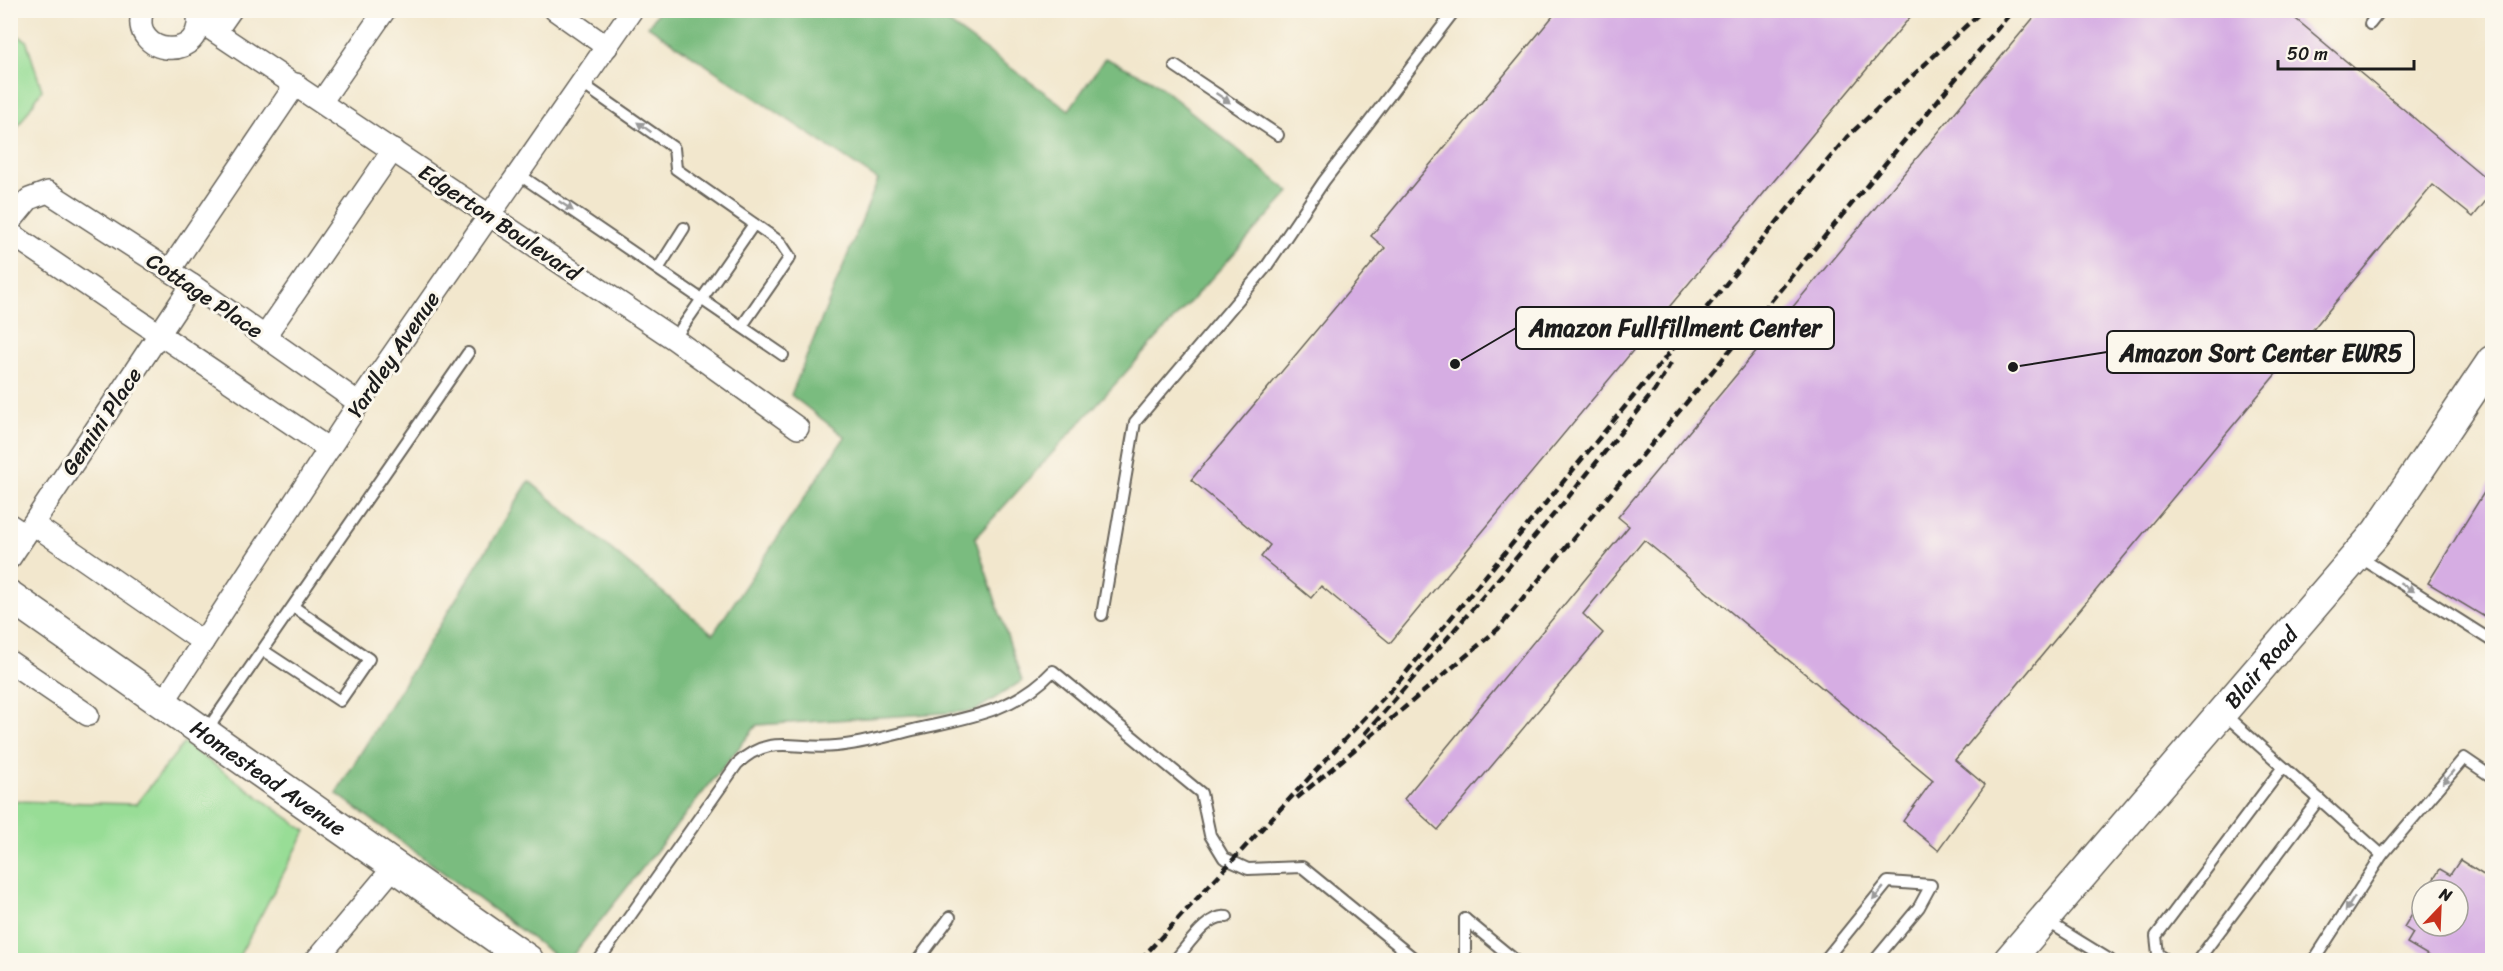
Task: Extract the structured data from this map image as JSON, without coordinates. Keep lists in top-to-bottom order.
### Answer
{
  "streets": {
    "street": [
      "Edgerton Boulevard",
      "Cottage Place",
      "Yardley Avenue",
      "Gemini Place",
      "Blair Road",
      "Homestead Avenue"
    ]
  },
  "crossings": [
    ["Edgerton Boulevard", "Yardley Avenue"],
    ["Cottage Place", "Yardley Avenue"],
    ["Cottage Place", "Gemini Place"],
    ["Yardley Avenue", "Homestead Avenue"]
  ],
  "places": ["Amazon Fullfillment Center", "Amazon Sort Center EWR5"],
  "scale_bar": "50 m",
  "north": "top right"
}
